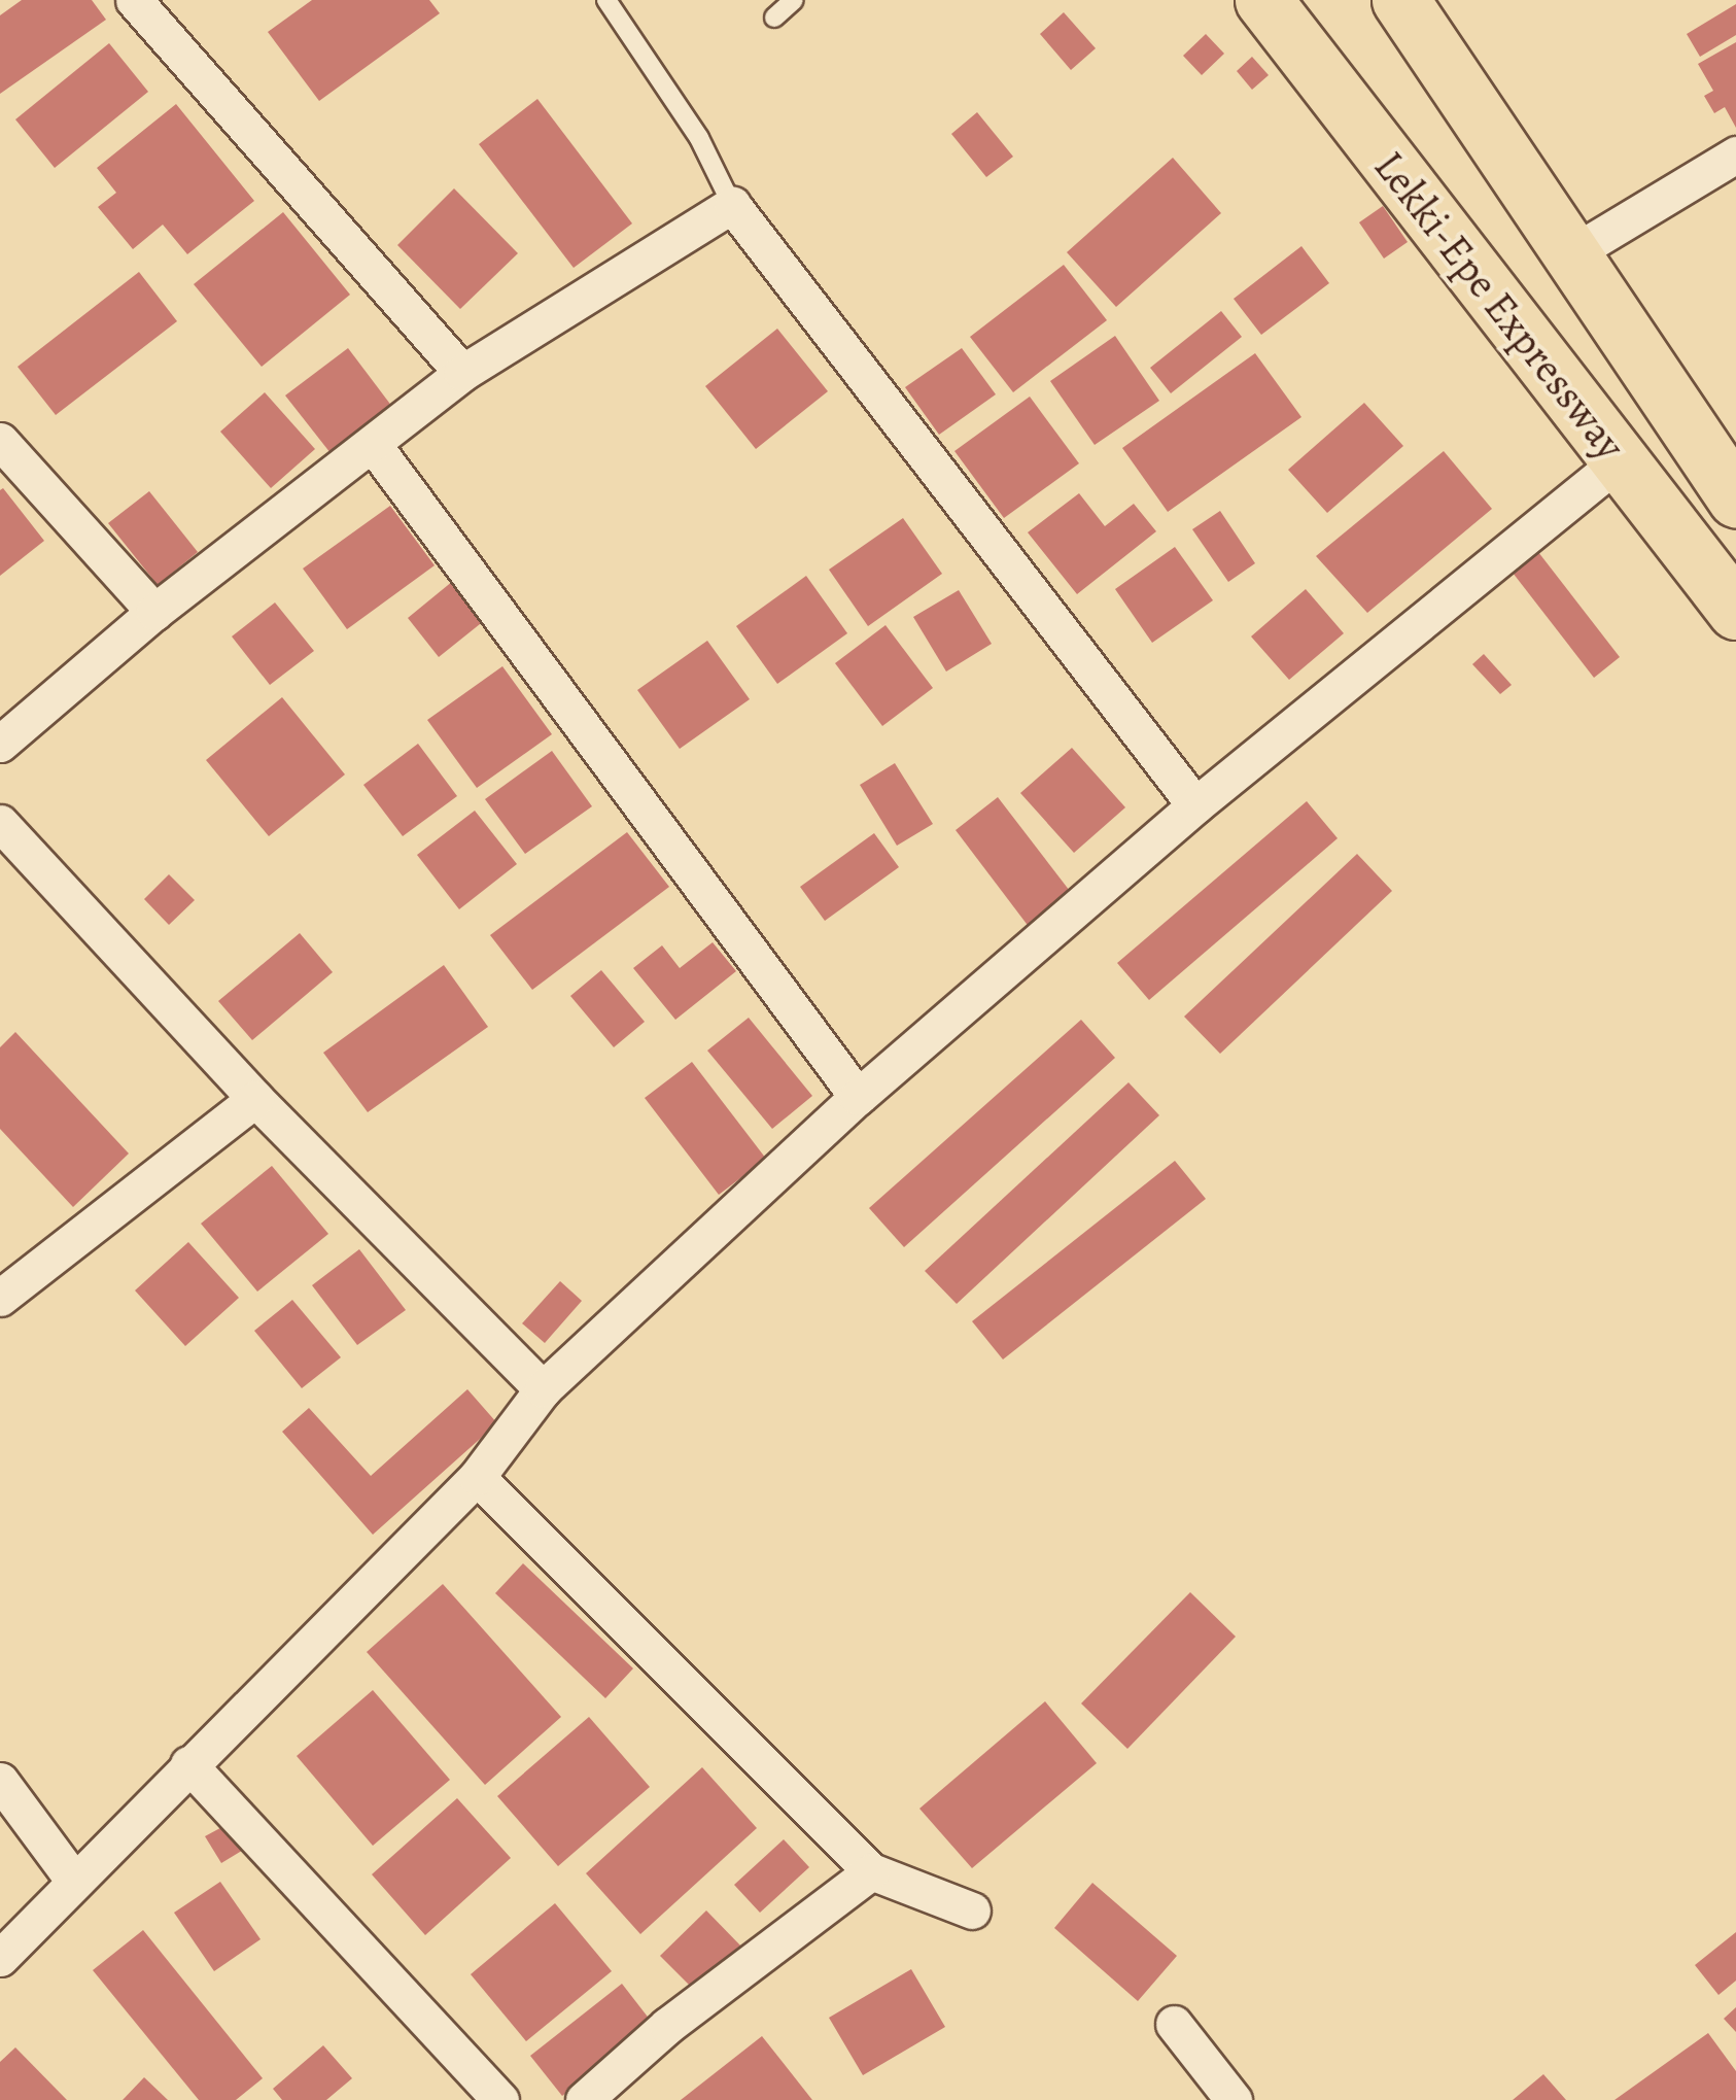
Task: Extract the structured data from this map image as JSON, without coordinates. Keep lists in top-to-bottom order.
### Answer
{
  "streets": {
    "highway": ["Lekki-Epe Expressway"]
  }
}
